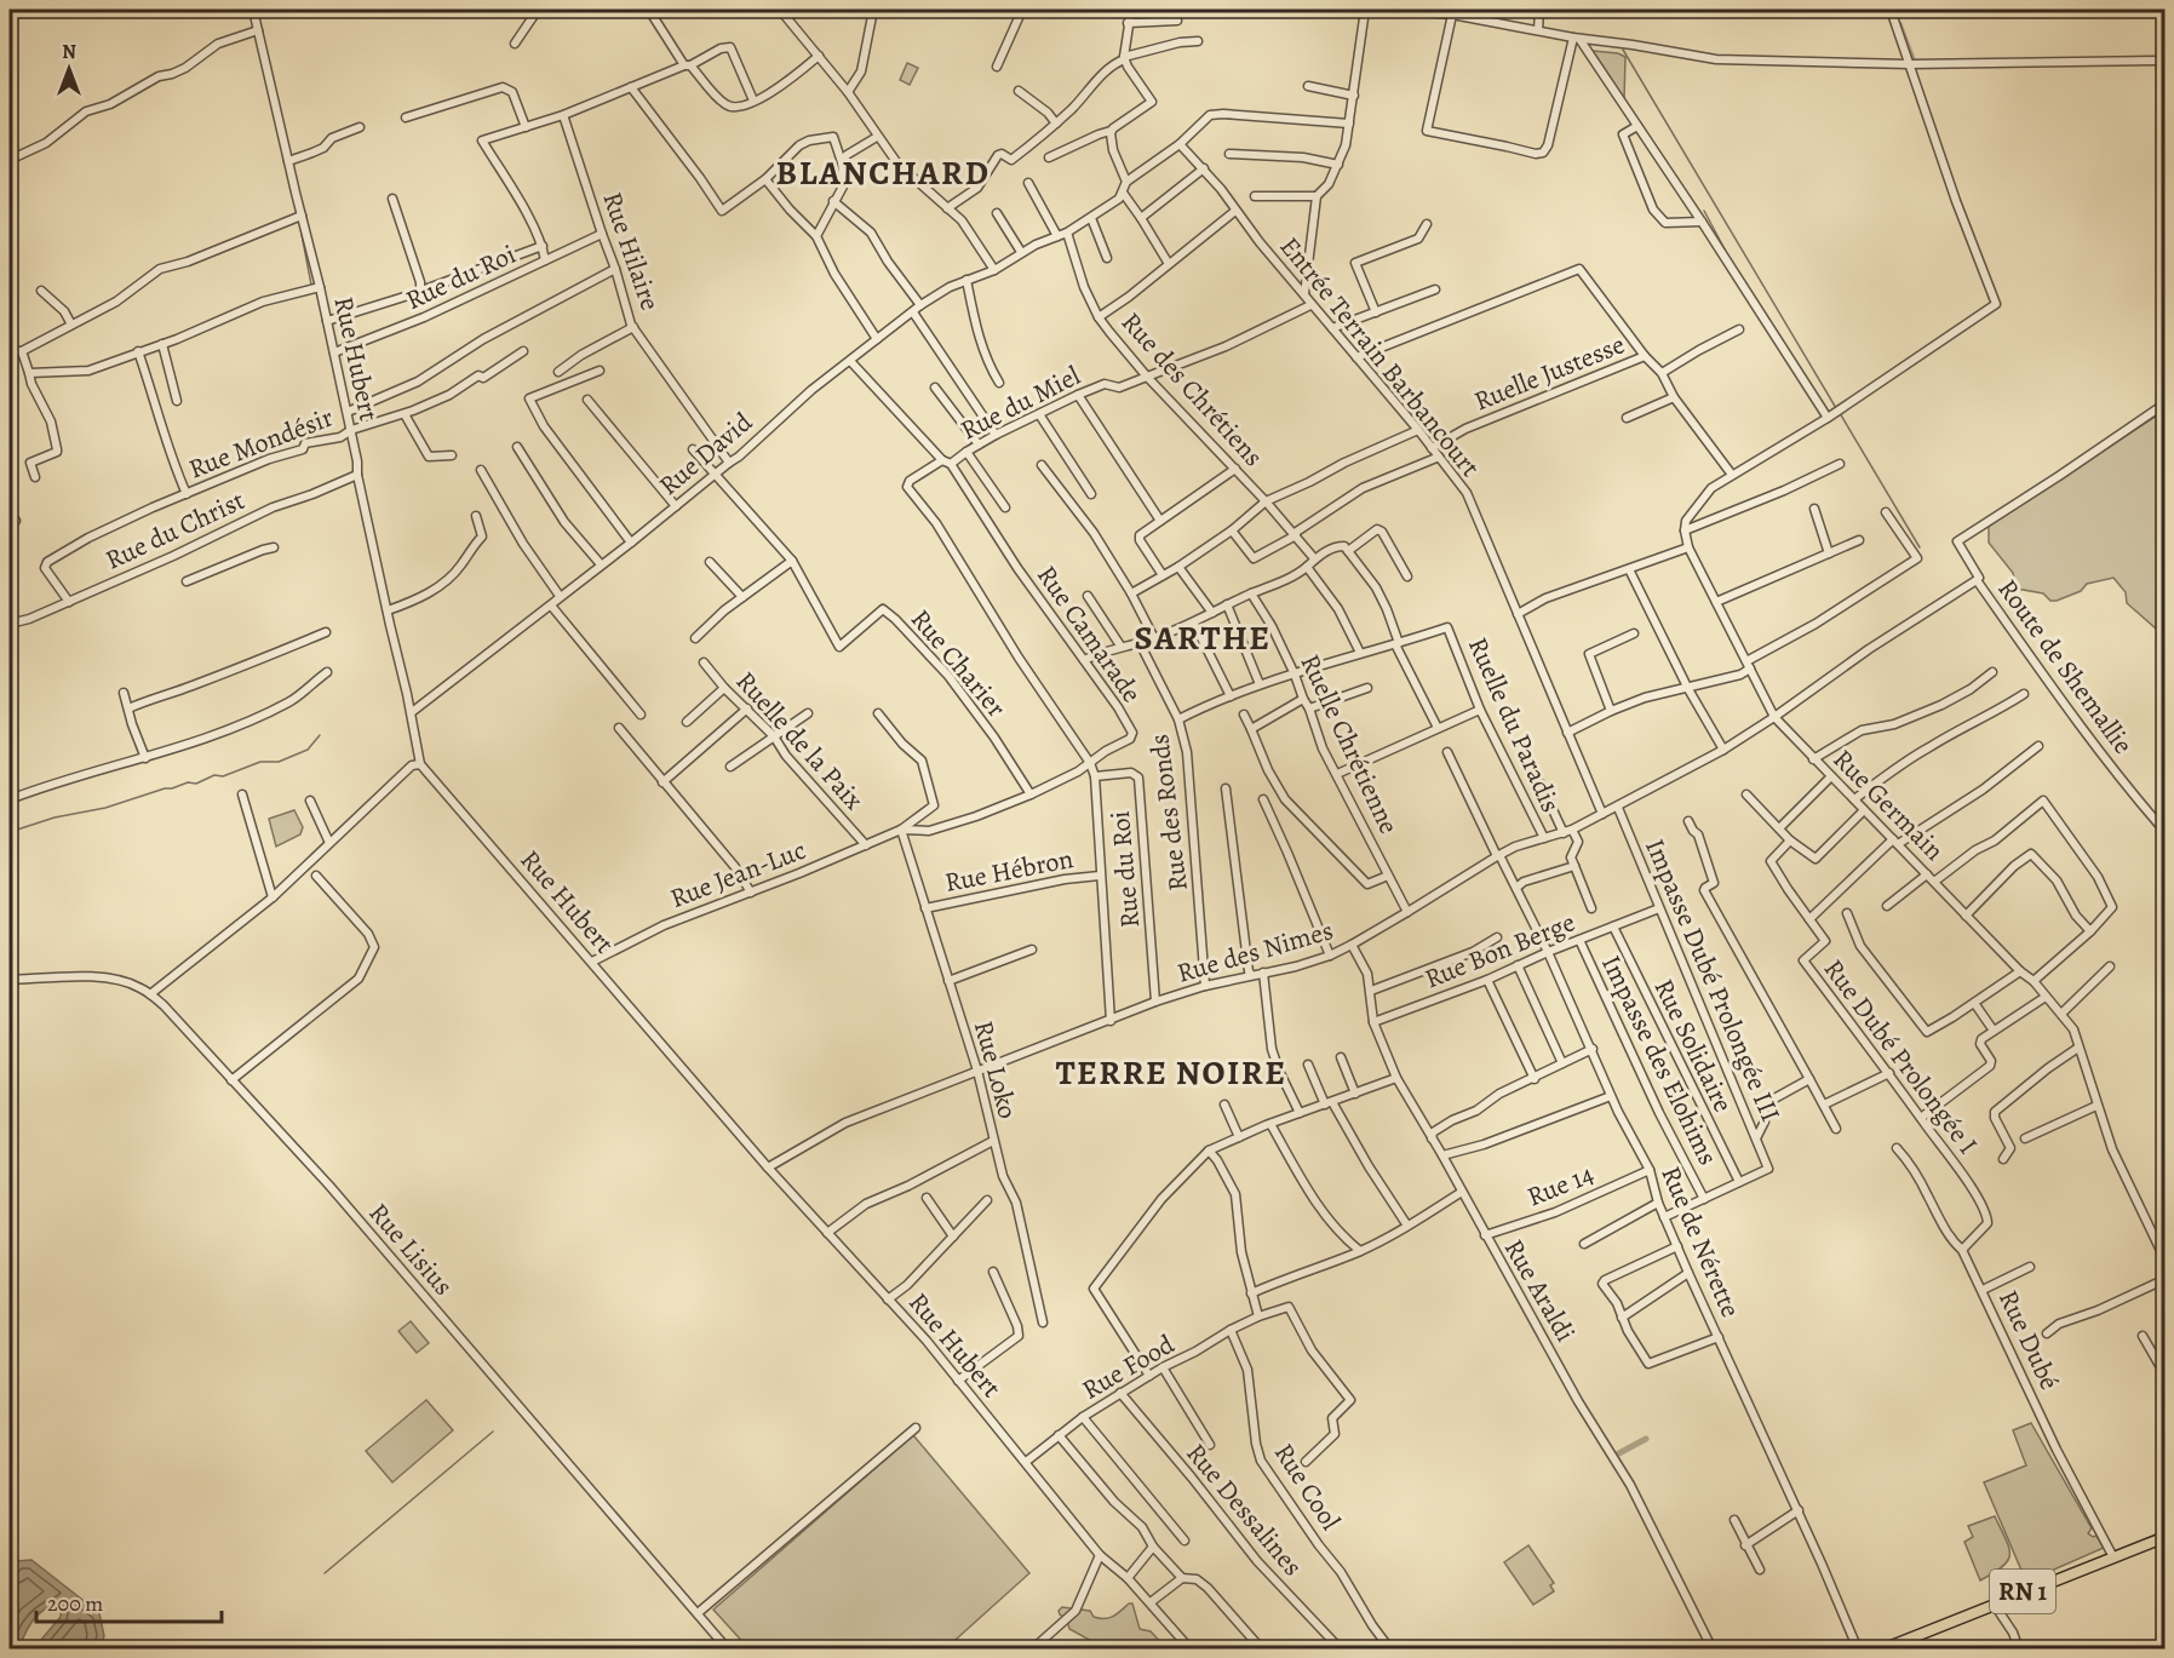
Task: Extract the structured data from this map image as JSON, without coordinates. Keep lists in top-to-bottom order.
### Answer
{
  "streets": {
    "main road": ["RN 1"],
    "street": [
      "Rue Hilaire",
      "Rue du Roi",
      "Entrée Terrain Barbancourt",
      "Rue Hubert",
      "Ruelle Justesse",
      "Rue des Chrétiens",
      "Rue du Miel",
      "Rue Mondésir",
      "Rue David",
      "Rue du Christ",
      "Rue Camarade",
      "Rue Charier",
      "Route de Shemallie",
      "Ruelle du Paradis",
      "Ruelle de la Paix",
      "Ruelle Chrétienne",
      "Rue Germain",
      "Rue des Ronds",
      "Rue Hébron",
      "Rue Jean-Luc",
      "Rue Bon Berge",
      "Rue des Nimes",
      "Impasse Dubé Prolongée III",
      "Rue Solidaire",
      "Rue Dubé Prolongée I",
      "Impasse des Elohims",
      "Rue Loko",
      "Rue 14",
      "Rue de Nérette",
      "Rue Lisius",
      "Rue Araldi",
      "Rue Dubé",
      "Rue Food",
      "Rue Cool",
      "Rue Dessalines"
    ]
  },
  "crossings": [
    ["Rue Hilaire", "Rue du Roi"],
    ["Rue Hilaire", "Rue David"],
    ["Rue du Roi", "Rue Hubert"],
    ["Rue du Roi", "Rue des Nimes"],
    ["Entrée Terrain Barbancourt", "Ruelle Justesse"],
    ["Entrée Terrain Barbancourt", "Rue du Miel"],
    ["Entrée Terrain Barbancourt", "Rue des Nimes"],
    ["Rue Hubert", "Rue Mondésir"],
    ["Rue Hubert", "Rue David"],
    ["Rue Hubert", "Rue du Christ"],
    ["Rue Hubert", "Rue Jean-Luc"],
    ["Rue Hubert", "Rue des Nimes"],
    ["Rue Hubert", "Rue Food"],
    ["Rue des Chrétiens", "Rue du Miel"],
    ["Rue des Chrétiens", "Rue David"],
    ["Rue du Miel", "Rue Camarade"],
    ["Rue Mondésir", "Rue du Christ"],
    ["Rue David", "Rue Camarade"],
    ["Rue Camarade", "Rue Charier"],
    ["Rue Camarade", "Rue Jean-Luc"],
    ["Rue Camarade", "Rue Loko"],
    ["Route de Shemallie", "Rue Germain"],
    ["Route de Shemallie", "Rue des Nimes"],
    ["Ruelle du Paradis", "Rue des Nimes"],
    ["Ruelle de la Paix", "Rue Jean-Luc"],
    ["Ruelle Chrétienne", "Rue des Nimes"],
    ["Rue Germain", "Rue des Nimes"],
    ["Rue des Ronds", "Rue des Nimes"],
    ["Rue Hébron", "Rue Loko"],
    ["Rue Jean-Luc", "Rue Loko"],
    ["Rue Bon Berge", "Impasse Dubé Prolongée III"],
    ["Rue Bon Berge", "Rue Solidaire"],
    ["Rue Bon Berge", "Impasse des Elohims"],
    ["Rue Bon Berge", "Rue de Nérette"],
    ["Rue Bon Berge", "Rue Araldi"],
    ["Rue des Nimes", "Impasse Dubé Prolongée III"],
    ["Rue des Nimes", "Rue Loko"],
    ["Rue des Nimes", "Rue de Nérette"],
    ["Rue des Nimes", "Rue Araldi"],
    ["Impasse Dubé Prolongée III", "Rue Solidaire"],
    ["Rue Dubé Prolongée I", "Rue Dubé"],
    ["Rue 14", "Rue de Nérette"],
    ["Rue 14", "Rue Araldi"],
    ["Rue Dubé", "RN 1"],
    ["Rue Food", "Rue Cool"],
    ["Rue Food", "Rue Dessalines"]
  ],
  "districts": ["BLANCHARD", "SARTHE", "TERRE NOIRE"],
  "scale_bar": "200 m",
  "north": "top"
}
